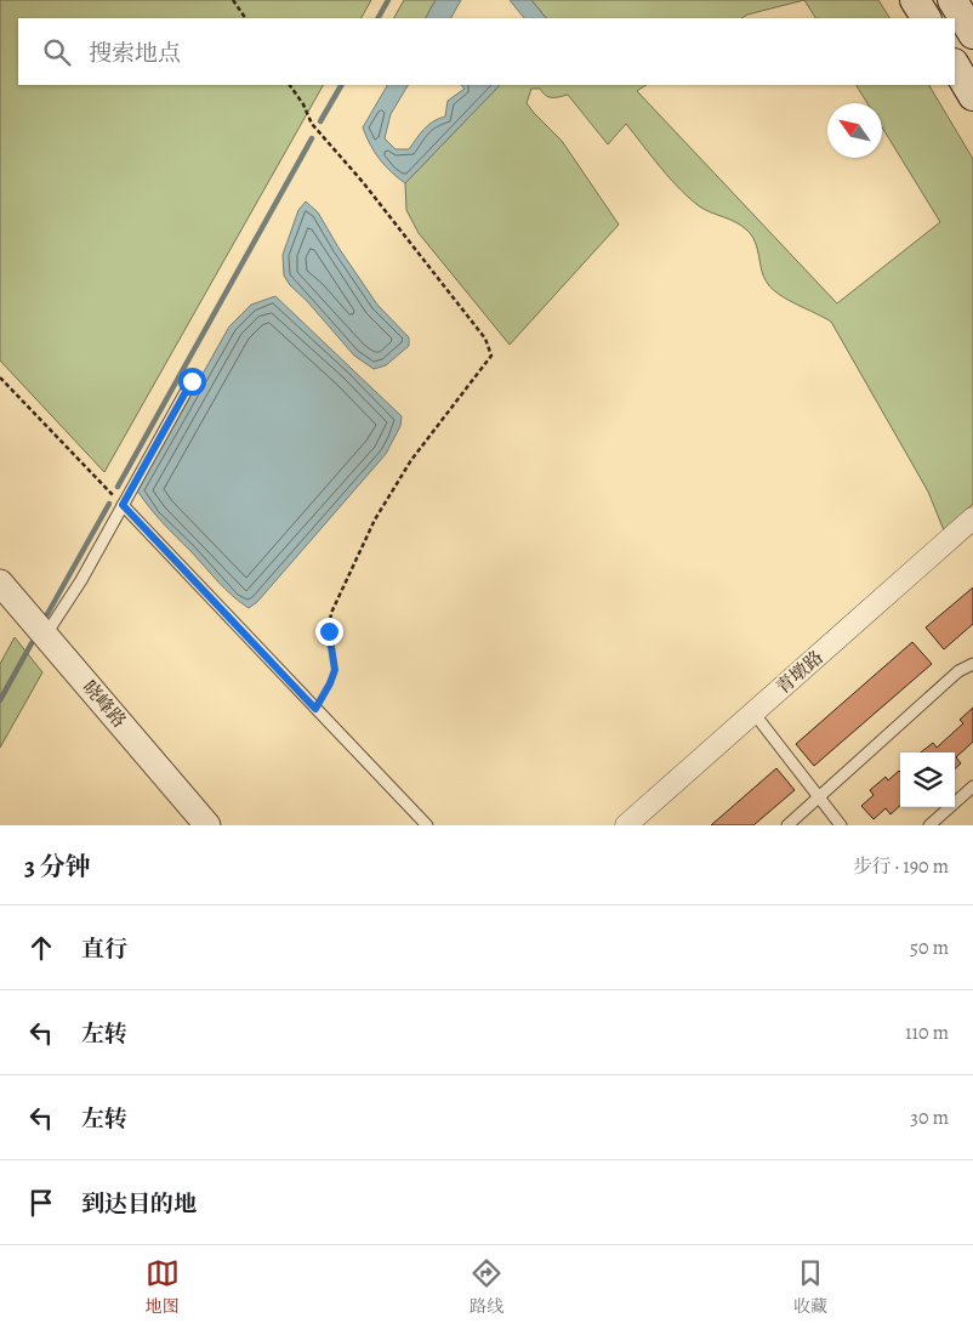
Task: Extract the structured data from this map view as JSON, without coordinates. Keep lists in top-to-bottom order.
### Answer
{
  "streets": {
    "street": ["青墩路", "晓峰路"]
  },
  "north": "top left",
  "page": {
    "search": "搜索地点",
    "heading": ["3 分钟", "步行 · 190 m"],
    "list": [
      ["直行", "50 m"],
      ["左转", "110 m"],
      ["左转", "30 m"],
      "到达目的地"
    ],
    "nav": ["地图", "路线", "收藏"]
  }
}
